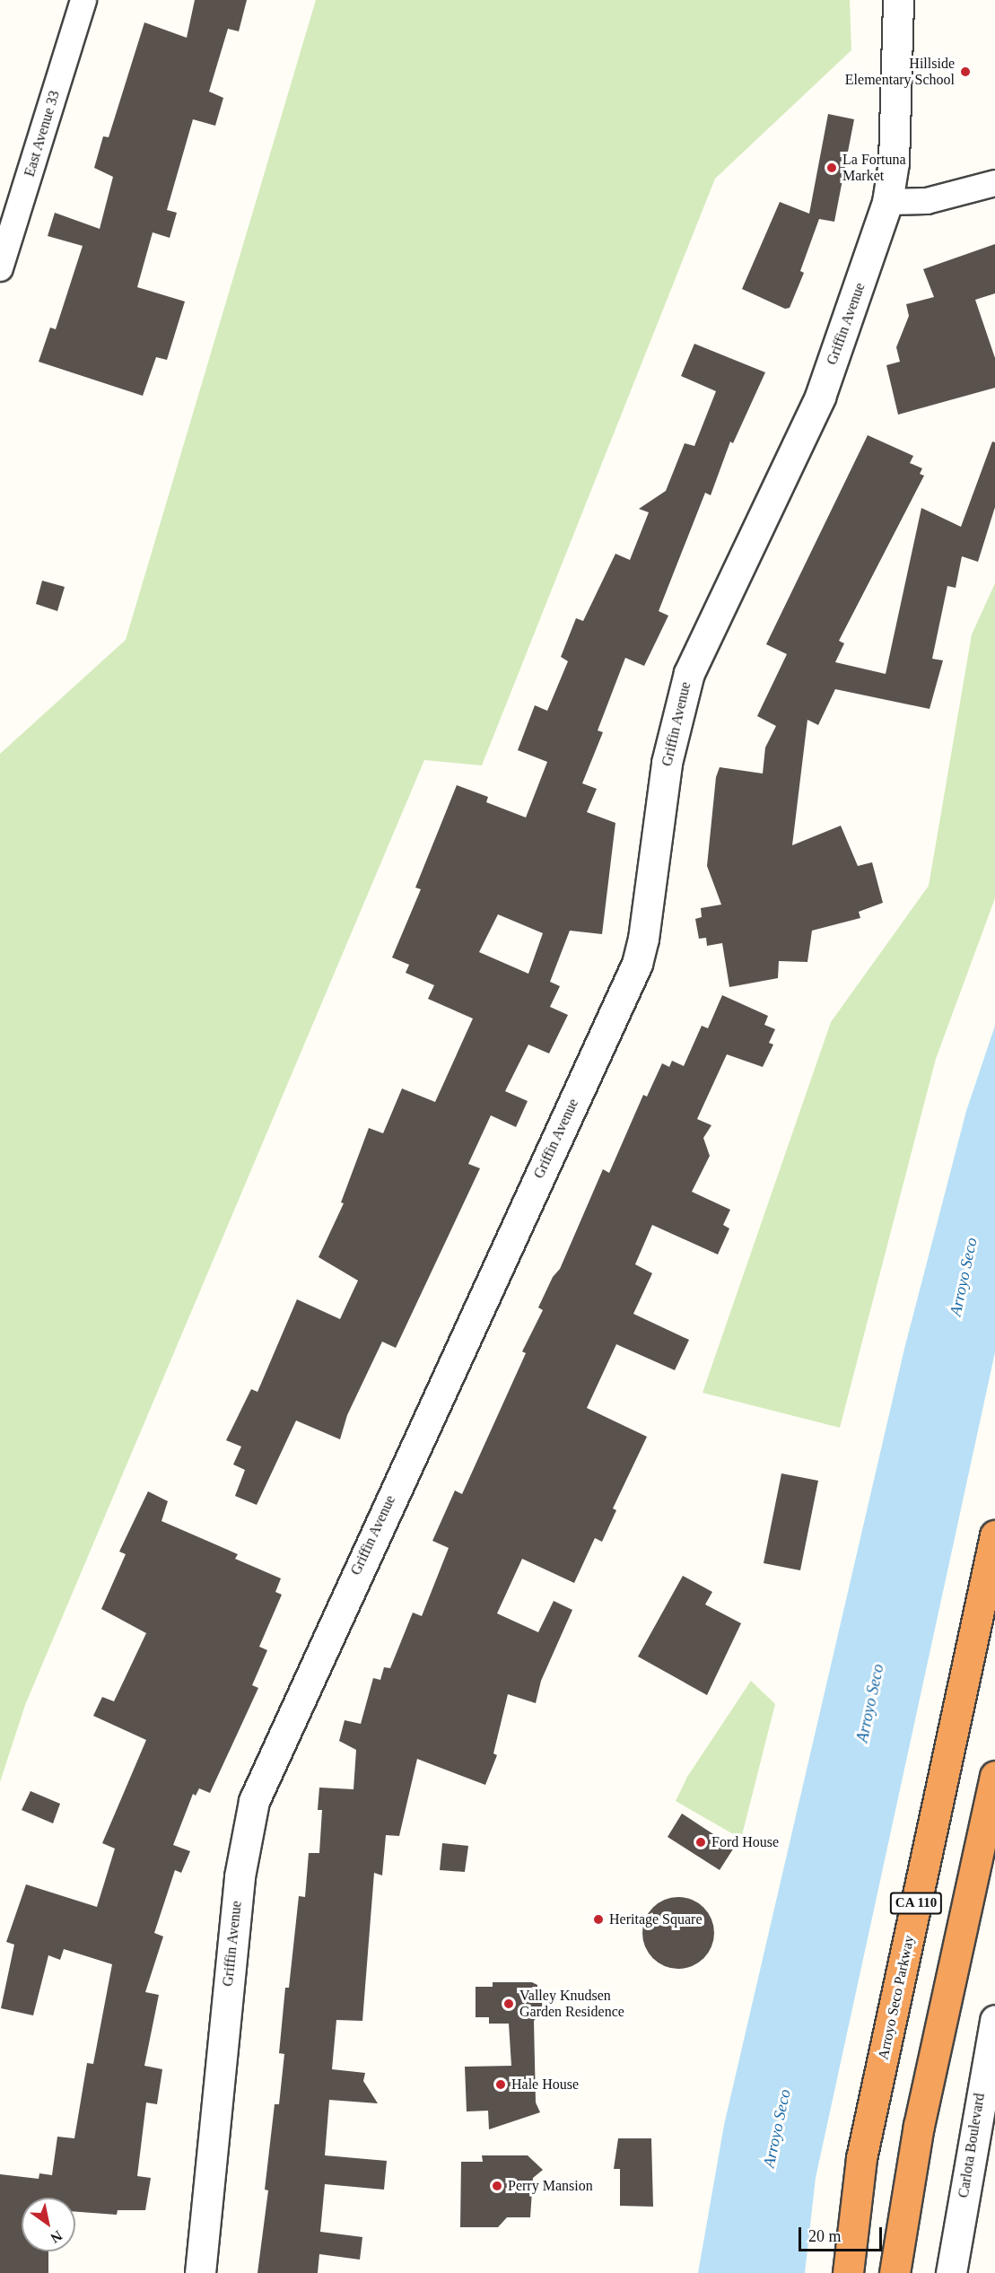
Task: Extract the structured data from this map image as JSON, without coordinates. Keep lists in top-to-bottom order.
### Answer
{
  "streets": {
    "highway": ["CA 110", "Arroyo Seco Parkway"],
    "street": ["East Avenue 33", "Griffin Avenue", "Carlota Boulevard"]
  },
  "water": ["Arroyo Seco"],
  "places": [
    "Hillside Elementary School",
    "La Fortuna Market",
    "Ford House",
    "Heritage Square",
    "Valley Knudsen Garden Residence",
    "Hale House",
    "Perry Mansion"
  ],
  "scale_bar": "20 m",
  "north": "bottom right"
}
